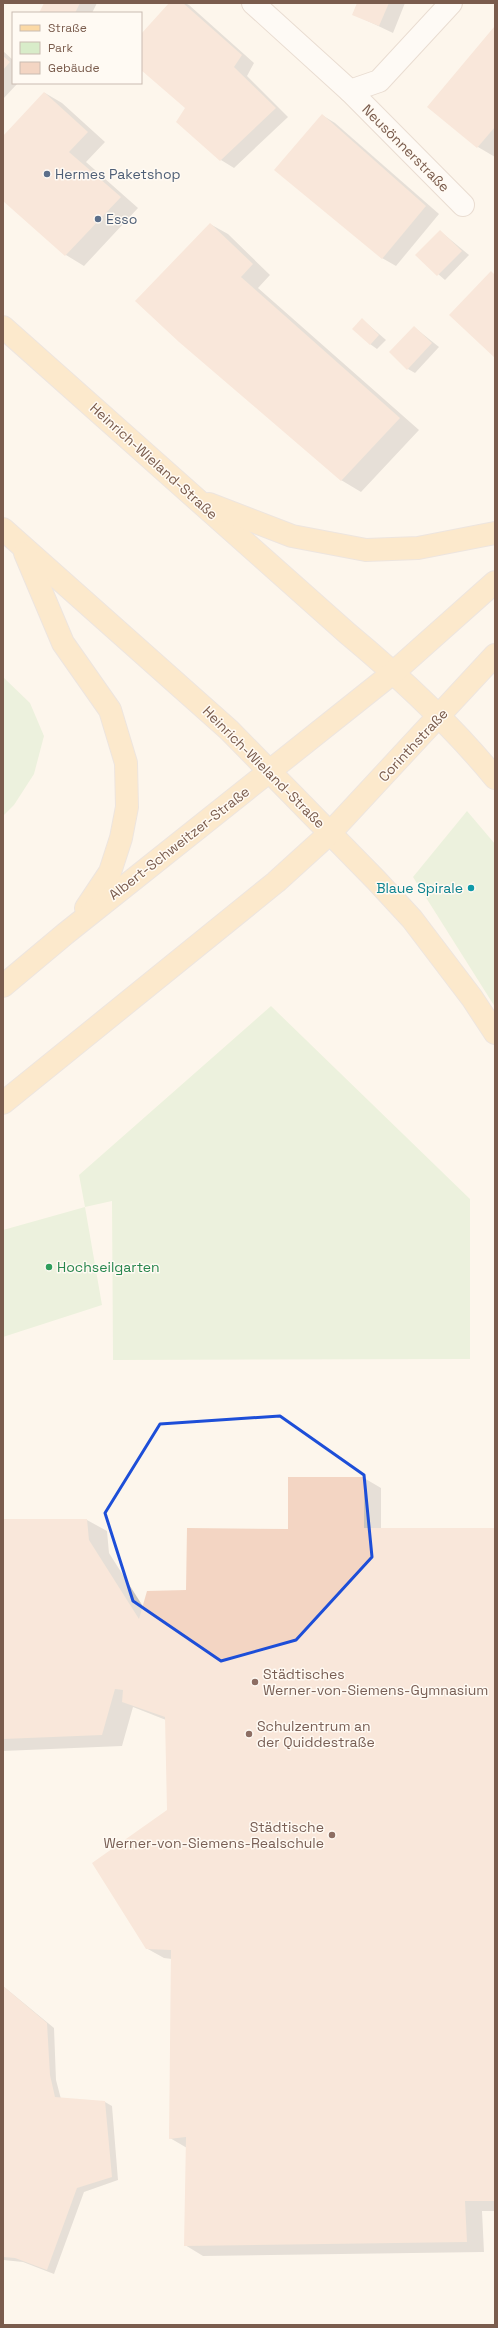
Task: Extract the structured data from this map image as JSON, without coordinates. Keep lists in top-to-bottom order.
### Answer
{
  "streets": {
    "main road": ["Heinrich-Wieland-Straße", "Corinthstraße", "Albert-Schweitzer-Straße"],
    "street": ["Neusönnerstraße"]
  },
  "crossings": [
    ["Heinrich-Wieland-Straße", "Corinthstraße"],
    ["Heinrich-Wieland-Straße", "Albert-Schweitzer-Straße"]
  ],
  "places": [
    "Hermes Paketshop",
    "Esso",
    "Blaue Spirale",
    "Hochseilgarten",
    "Städtisches Werner-von-Siemens-Gymnasium",
    "Schulzentrum an der Quiddestraße",
    "Städtische Werner-von-Siemens-Realschule"
  ],
  "legend": ["Straße", "Park", "Gebäude"]
}
